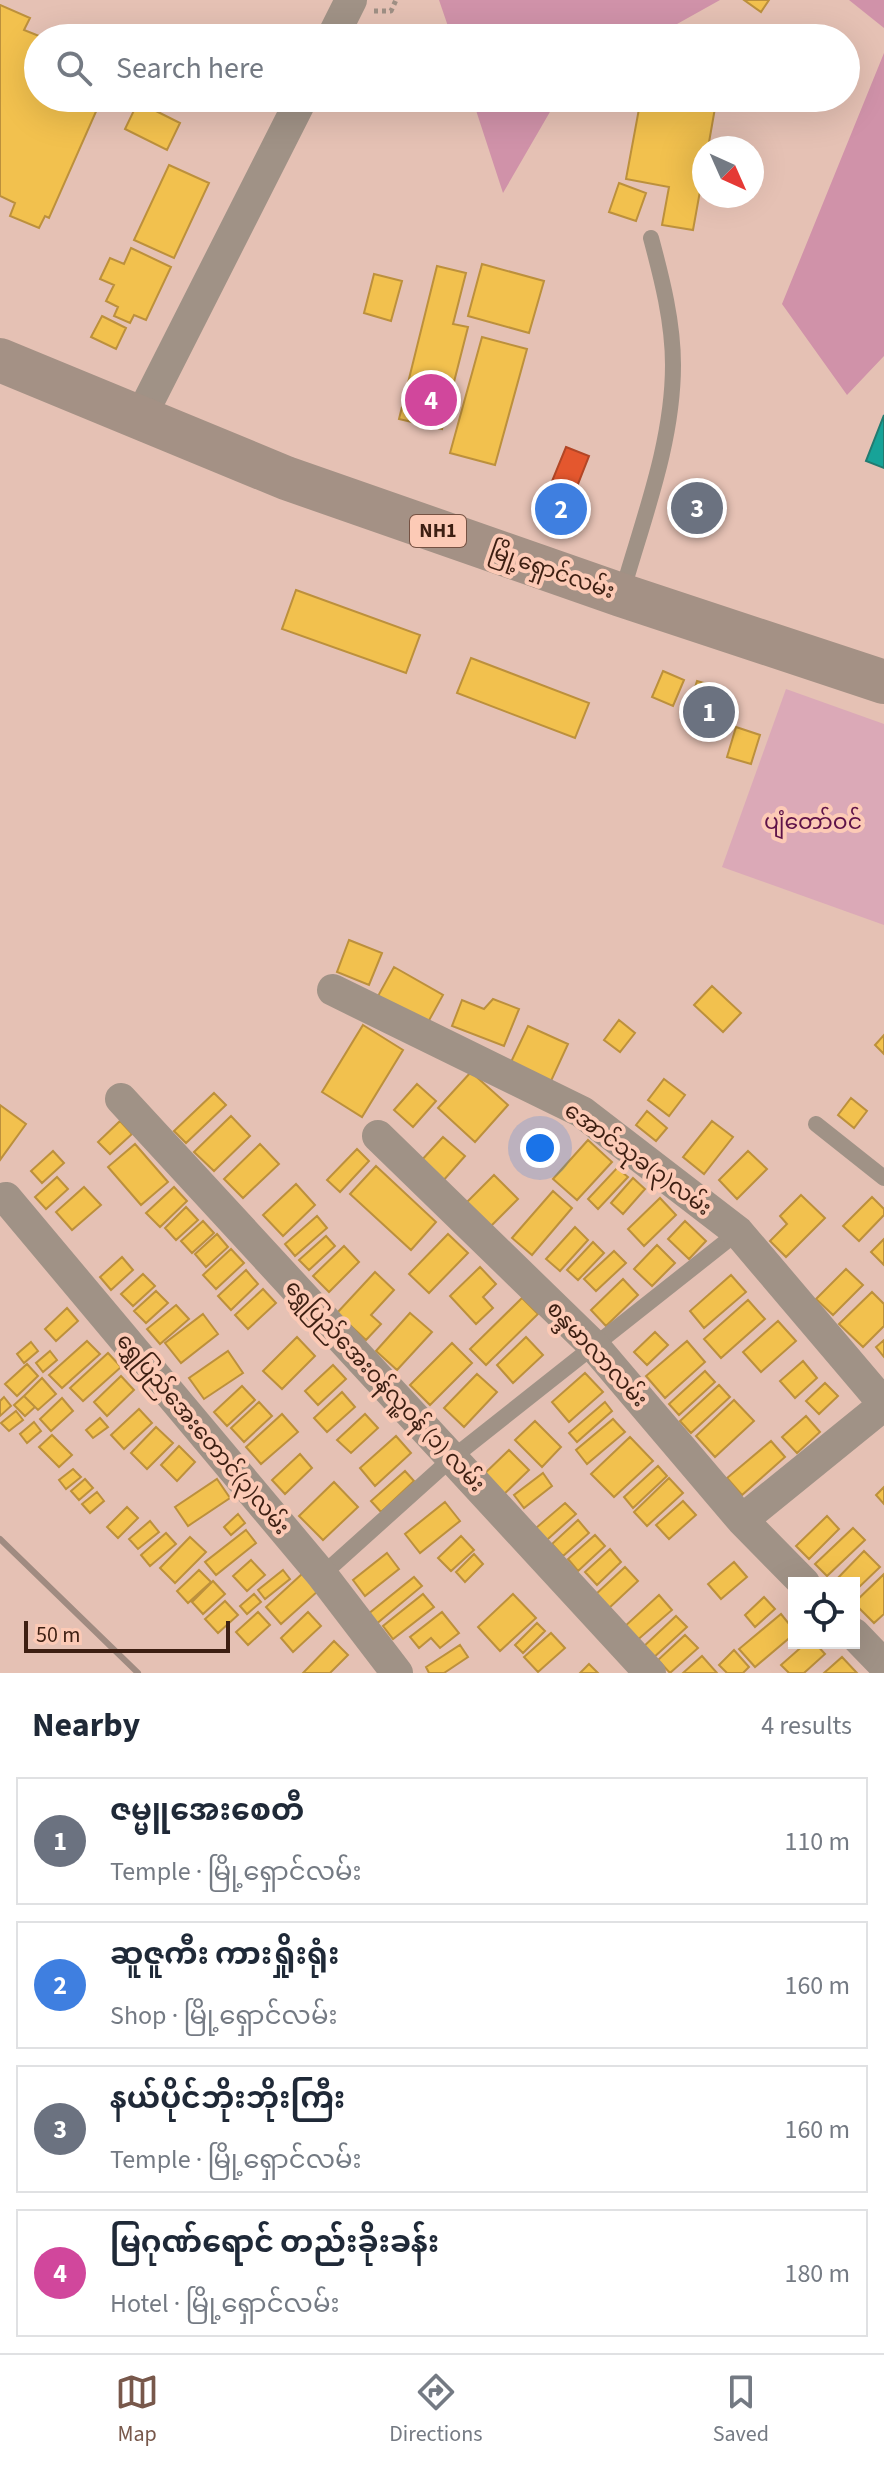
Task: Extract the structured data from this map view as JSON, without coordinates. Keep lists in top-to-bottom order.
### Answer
{
  "streets": {
    "highway": ["NH1", "မြို့ရှောင်လမ်း"],
    "street": [
      "အောင်သုခ(၃)လမ်း",
      "စန္ဒမာလာလမ်း",
      "ရွှေပြည်အေးဝန်လူ့ဝန် (၁) လမ်း",
      "ရွှေပြည်အေးတောင်(၃)လမ်း"
    ]
  },
  "parks": ["ပျံတော်ဝင်"],
  "scale_bar": "50 m",
  "north": "bottom right",
  "page": {
    "search": "Search here",
    "pins": [
      "4",
      "3",
      "2",
      "1"
    ],
    "scale": "50 m",
    "heading": ["Nearby", "4 results"],
    "list": [
      {
        "mark": "1",
        "name": "ဇမ္မူအေးစေတီ",
        "note": "Temple · မြို့ရှောင်လမ်း",
        "value": "110 m"
      },
      {
        "mark": "2",
        "name": "ဆူဇူကီး ကားရှိုးရုံး",
        "note": "Shop · မြို့ရှောင်လမ်း",
        "value": "160 m"
      },
      {
        "mark": "3",
        "name": "နယ်ပိုင်ဘိုးဘိုးကြီး",
        "note": "Temple · မြို့ရှောင်လမ်း",
        "value": "160 m"
      },
      {
        "mark": "4",
        "name": "မြဂုဏ်ရောင် တည်းခိုးခန်း",
        "note": "Hotel · မြို့ရှောင်လမ်း",
        "value": "180 m"
      }
    ],
    "nav": ["Map", "Directions", "Saved"]
  }
}
